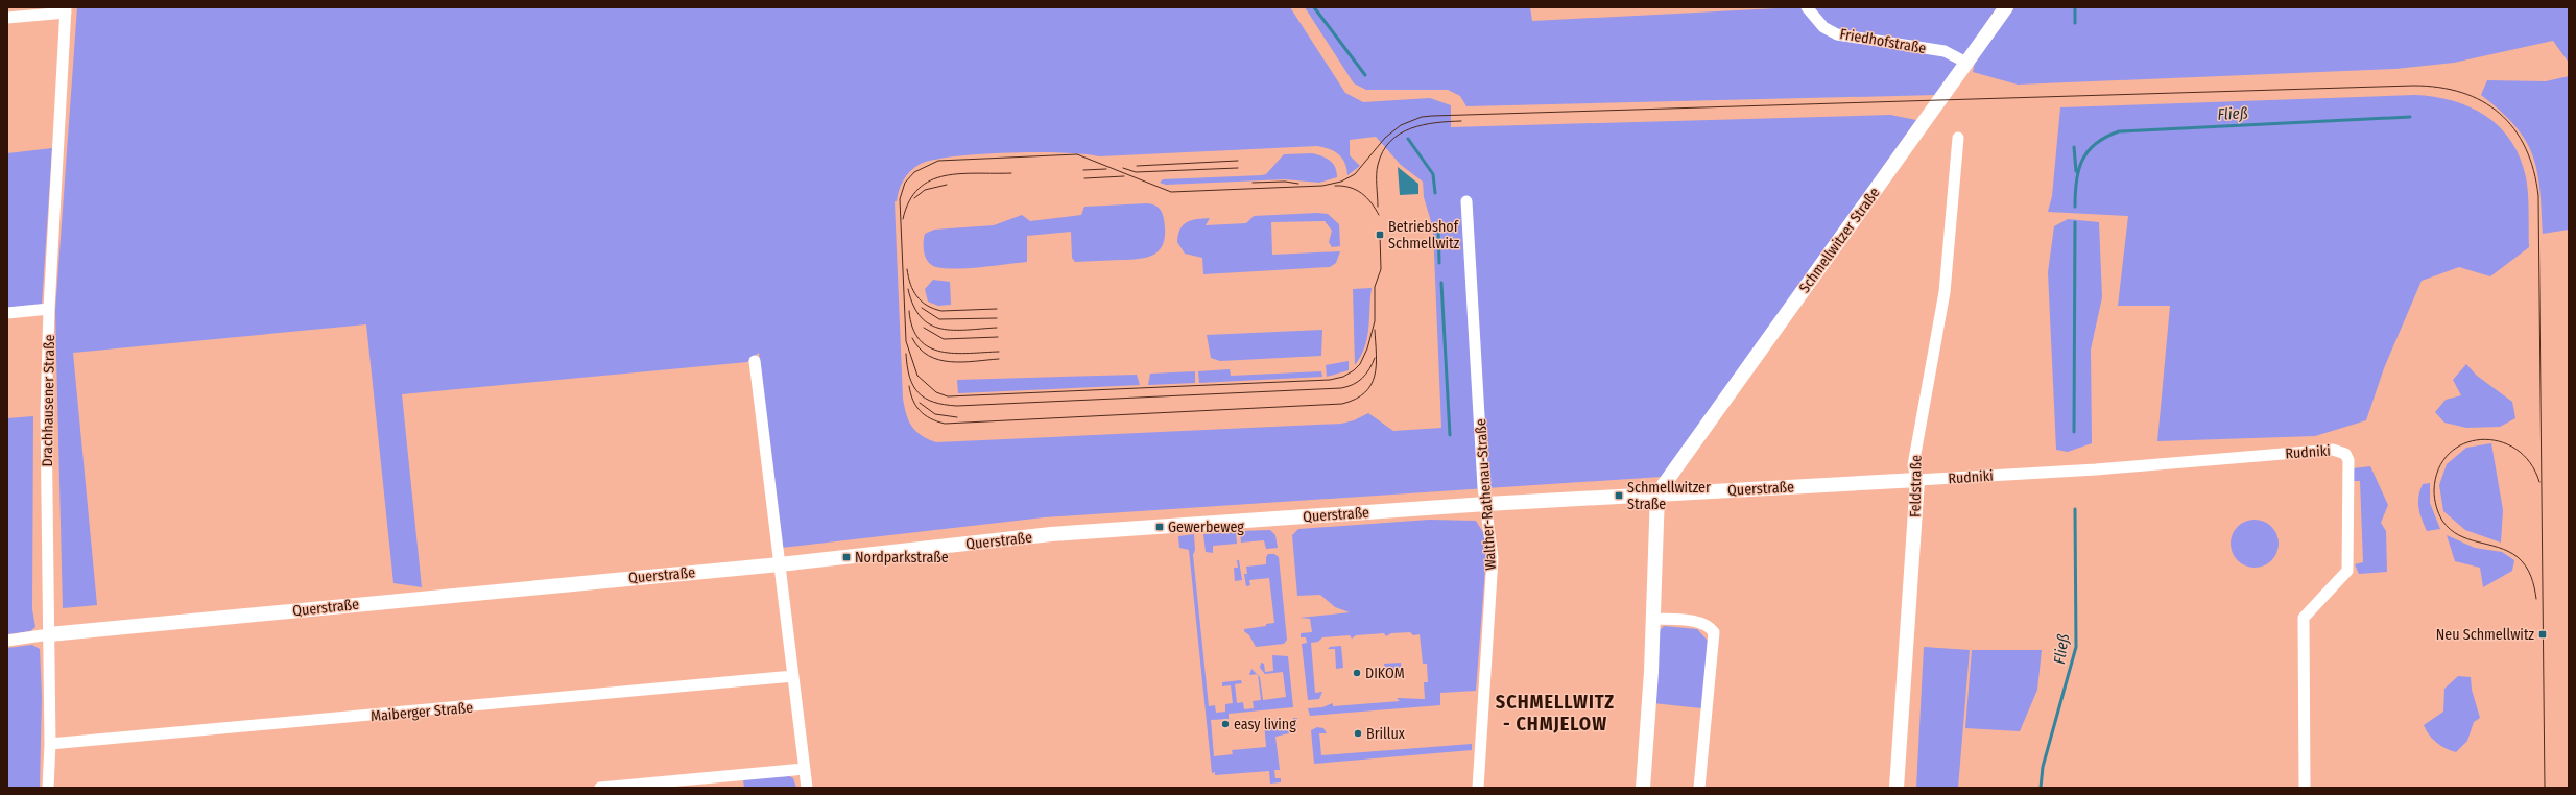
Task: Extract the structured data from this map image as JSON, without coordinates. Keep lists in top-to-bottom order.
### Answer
{
  "streets": {
    "street": [
      "Friedhofstraße",
      "Schmellwitzer Straße",
      "Drachhausener Straße",
      "Rudniki",
      "Feldstraße",
      "Querstraße",
      "Walther-Rathenau-Straße",
      "Maiberger Straße"
    ]
  },
  "crossings": [
    ["Friedhofstraße", "Schmellwitzer Straße"],
    ["Schmellwitzer Straße", "Querstraße"],
    ["Drachhausener Straße", "Querstraße"],
    ["Drachhausener Straße", "Maiberger Straße"],
    ["Rudniki", "Feldstraße"],
    ["Rudniki", "Querstraße"],
    ["Feldstraße", "Querstraße"],
    ["Querstraße", "Walther-Rathenau-Straße"]
  ],
  "districts": ["SCHMELLWITZ - CHMJELOW"],
  "water": ["Fließ"],
  "places": {
    "transit": [
      "Betriebshof Schmellwitz",
      "Schmellwitzer Straße",
      "Gewerbeweg",
      "Nordparkstraße",
      "Neu Schmellwitz"
    ],
    "other": ["DIKOM", "easy living", "Brillux"]
  }
}
